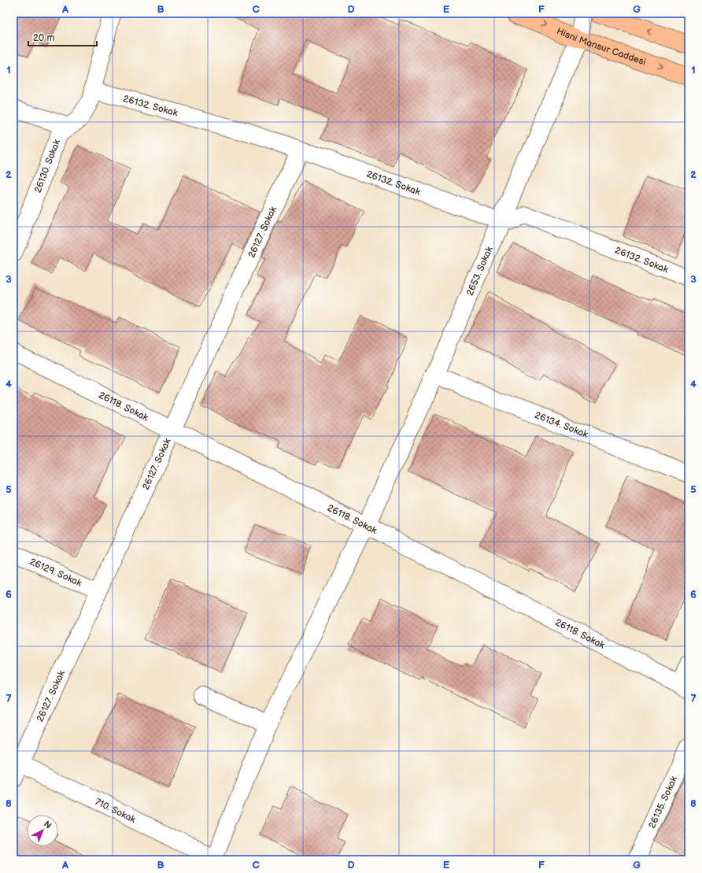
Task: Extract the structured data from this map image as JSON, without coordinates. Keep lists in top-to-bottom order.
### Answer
{
  "streets": {
    "main road": ["Hisni Mansur Caddesi"],
    "street": [
      "26132. Sokak",
      "26130. Sokak",
      "26127. Sokak",
      "2653. Sokak",
      "26118. Sokak",
      "26134. Sokak",
      "26129. Sokak",
      "26135. Sokak",
      "710. Sokak"
    ]
  },
  "crossings": [
    ["Hisni Mansur Caddesi", "2653. Sokak"],
    ["26132. Sokak", "26130. Sokak"],
    ["26132. Sokak", "26127. Sokak"],
    ["26132. Sokak", "2653. Sokak"],
    ["26127. Sokak", "26118. Sokak"],
    ["26127. Sokak", "26129. Sokak"],
    ["26127. Sokak", "710. Sokak"],
    ["2653. Sokak", "26118. Sokak"],
    ["2653. Sokak", "26134. Sokak"],
    ["2653. Sokak", "710. Sokak"]
  ],
  "scale_bar": "20 m",
  "north": "top right",
  "grid": {
    "columns": [
      "A",
      "B",
      "C",
      "D",
      "E",
      "F",
      "G"
    ],
    "rows": [
      "1",
      "2",
      "3",
      "4",
      "5",
      "6",
      "7",
      "8"
    ]
  }
}
